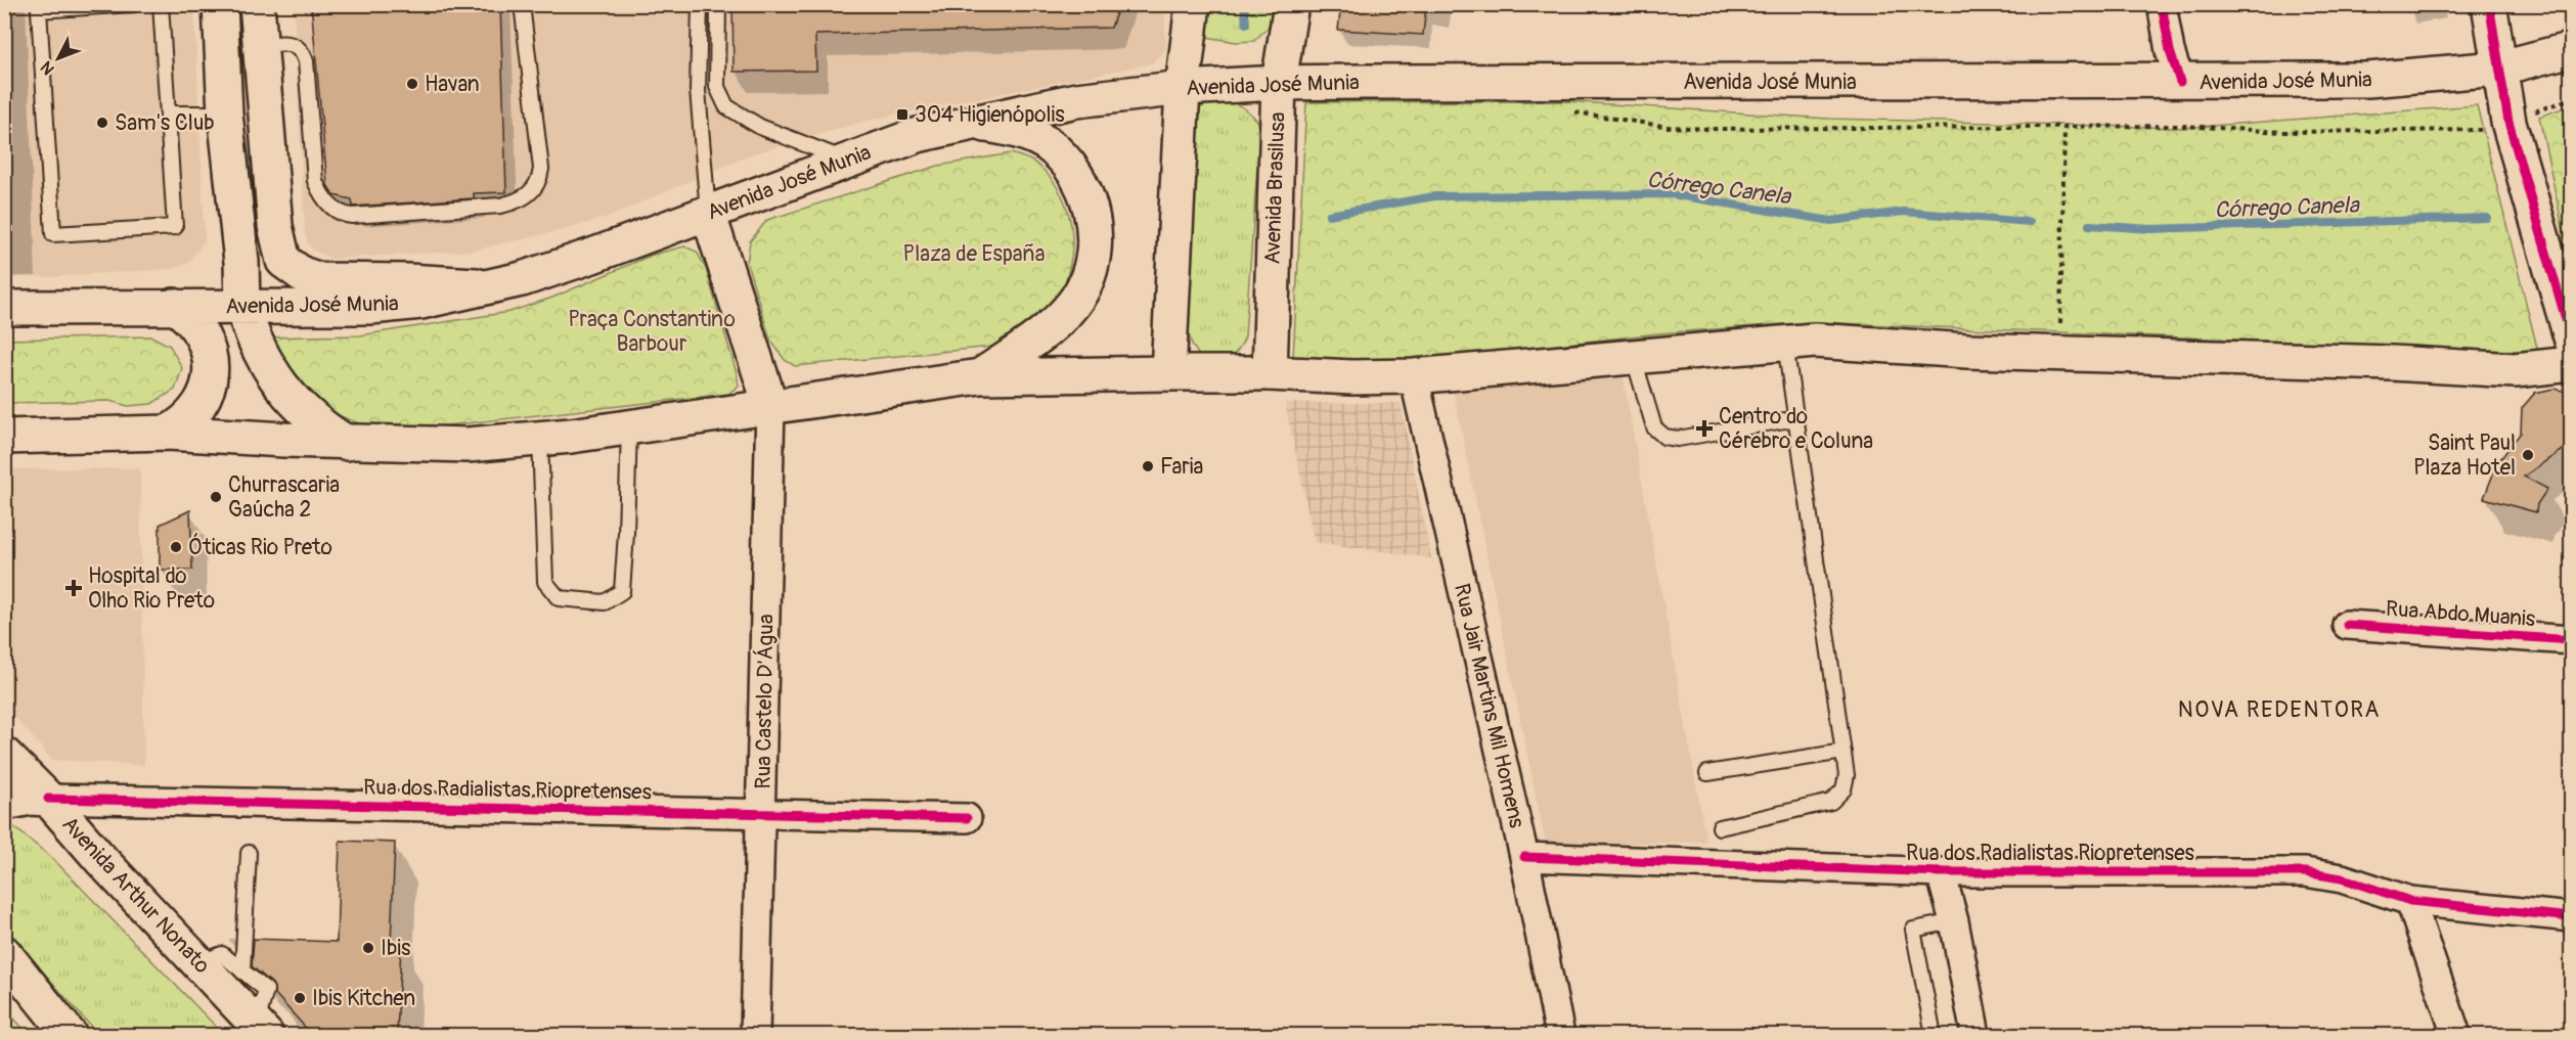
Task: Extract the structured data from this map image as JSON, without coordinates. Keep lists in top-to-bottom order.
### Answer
{
  "streets": {
    "main road": ["Avenida José Munia", "Avenida Brasilusa", "Avenida Arthur Nonato"],
    "street": [
      "Rua Abdo Muanis",
      "Rua Castelo D'Água",
      "Rua Jair Martins Mil Homens",
      "Rua dos Radialistas Riopretenses"
    ]
  },
  "crossings": [
    ["Avenida José Munia", "Avenida Brasilusa"],
    ["Rua Castelo D'Água", "Rua dos Radialistas Riopretenses"],
    ["Rua Jair Martins Mil Homens", "Rua dos Radialistas Riopretenses"],
    ["Rua dos Radialistas Riopretenses", "Avenida Arthur Nonato"]
  ],
  "districts": ["NOVA REDENTORA"],
  "water": ["Córrego Canela"],
  "parks": ["Plaza de España", "Praça Constantino Barbour"],
  "places": {
    "other": [
      "Havan",
      "Sam's Club",
      "Saint Paul Plaza Hotel",
      "Faria",
      "Churrascaria Gaúcha 2",
      "Óticas Rio Preto",
      "Ibis",
      "Ibis Kitchen"
    ],
    "transit": ["304 Higienópolis"],
    "health": ["Centro do Cérebro e Coluna", "Hospital do Olho Rio Preto"]
  },
  "north": "bottom left"
}
